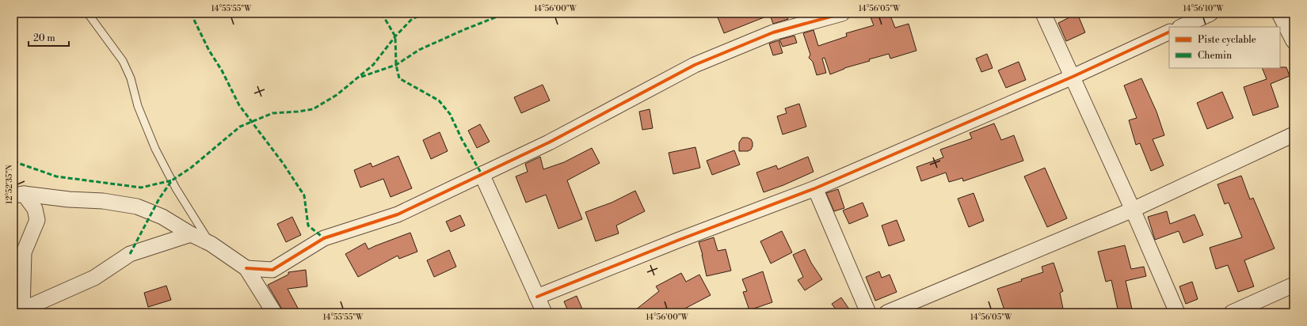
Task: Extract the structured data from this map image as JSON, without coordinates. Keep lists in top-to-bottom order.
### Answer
{
  "legend": ["Piste cyclable", "Chemin"],
  "scale_bar": "20 m",
  "coordinates": [
    "14°55'55\"W",
    "14°56'00\"W",
    "14°56'05\"W",
    "14°56'10\"W",
    "12°52'35\"N"
  ]
}
